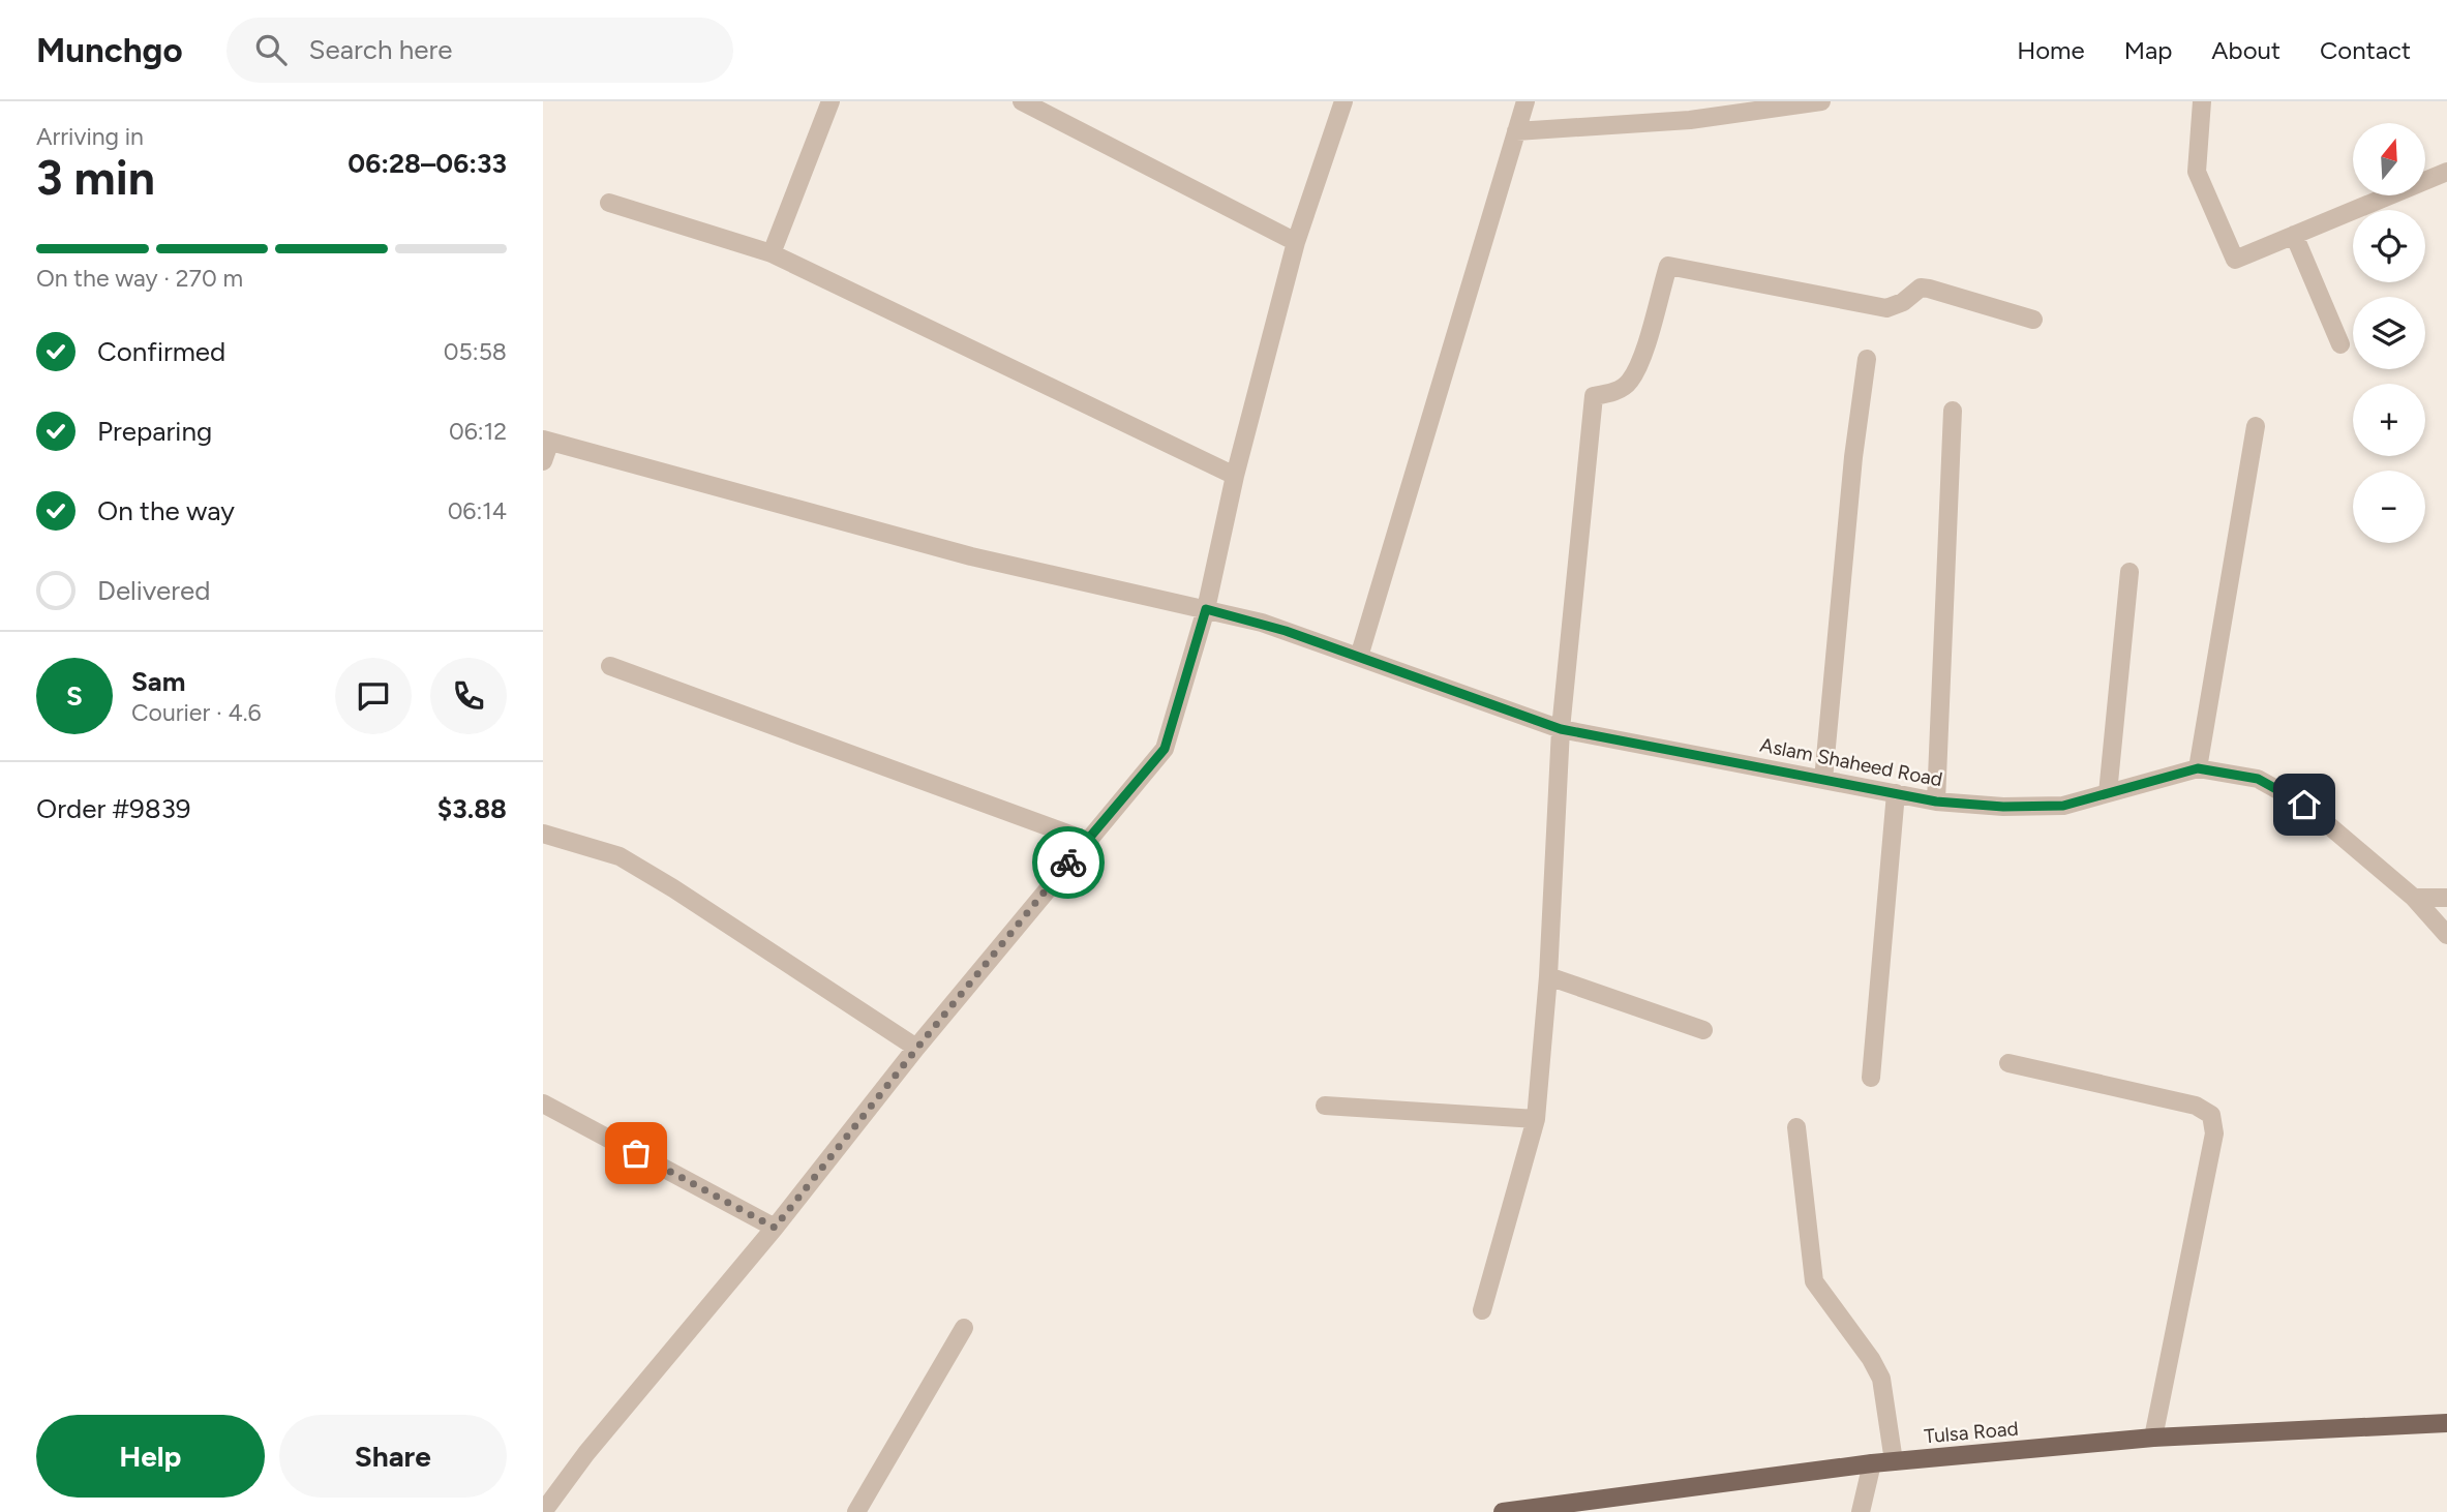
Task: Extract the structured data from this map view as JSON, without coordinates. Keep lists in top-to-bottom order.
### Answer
{
  "streets": {
    "main road": ["Tulsa Road"],
    "street": ["Aslam Shaheed Road"]
  },
  "north": "top",
  "page": {
    "header": "Munchgo",
    "search": "Search here",
    "nav": [
      "Home",
      "Map",
      "About",
      "Contact"
    ],
    "heading": ["3 min", "Arriving in", "06:28–06:33"],
    "panel": [
      "Sam",
      "Courier · 4.6",
      "Order #9839",
      "$3.88"
    ],
    "map_buttons": ["+", "−"],
    "bar": "On the way · 270 m",
    "list": [
      ["Confirmed", "05:58"],
      ["Preparing", "06:12"],
      ["On the way", "06:14"],
      "Delivered"
    ],
    "round": "S",
    "buttons": ["Help", "Share"]
  }
}
